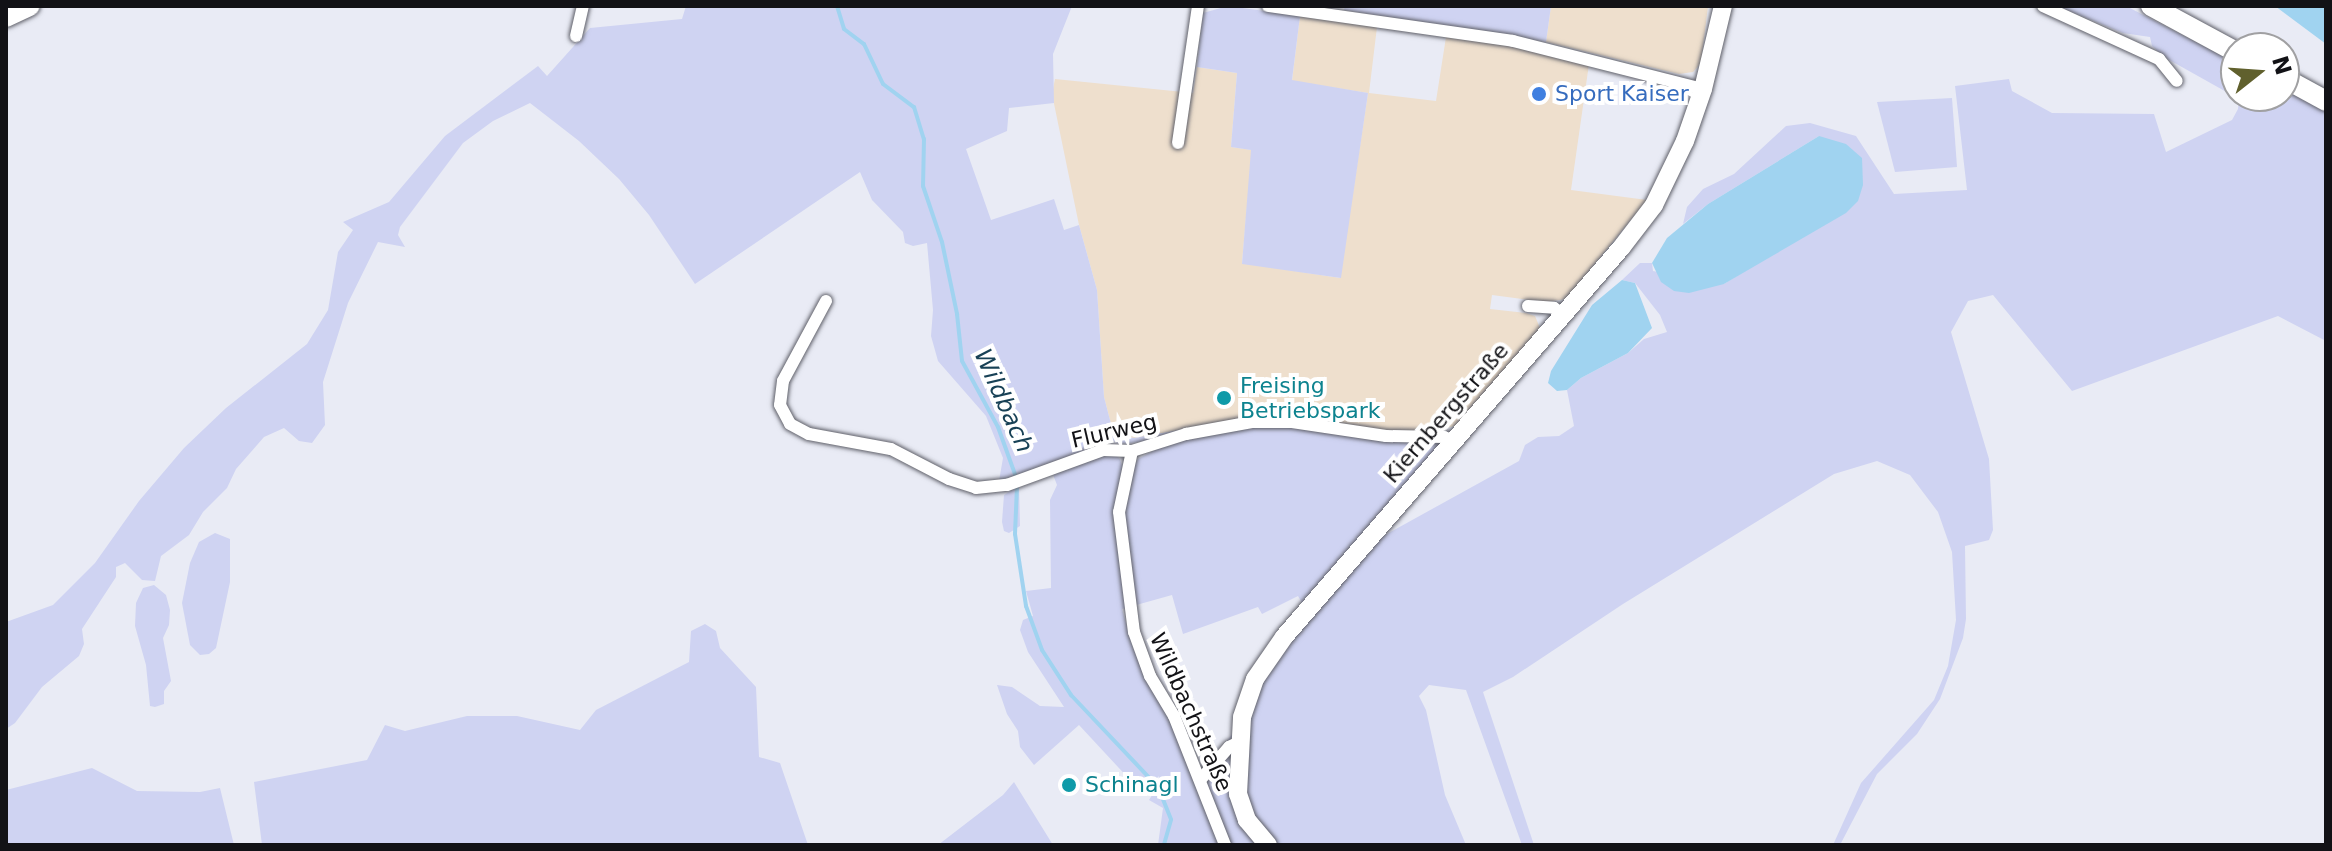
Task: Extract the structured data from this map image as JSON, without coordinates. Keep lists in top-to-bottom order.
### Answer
{
  "streets": {
    "street": ["Kiernbergstraße", "Flurweg", "Wildbachstraße"]
  },
  "crossings": [
    ["Kiernbergstraße", "Flurweg"],
    ["Flurweg", "Wildbachstraße"]
  ],
  "water": ["Wildbach"],
  "places": ["Sport Kaiser", "Freising Betriebspark", "Schinagl"],
  "north": "right"
}
